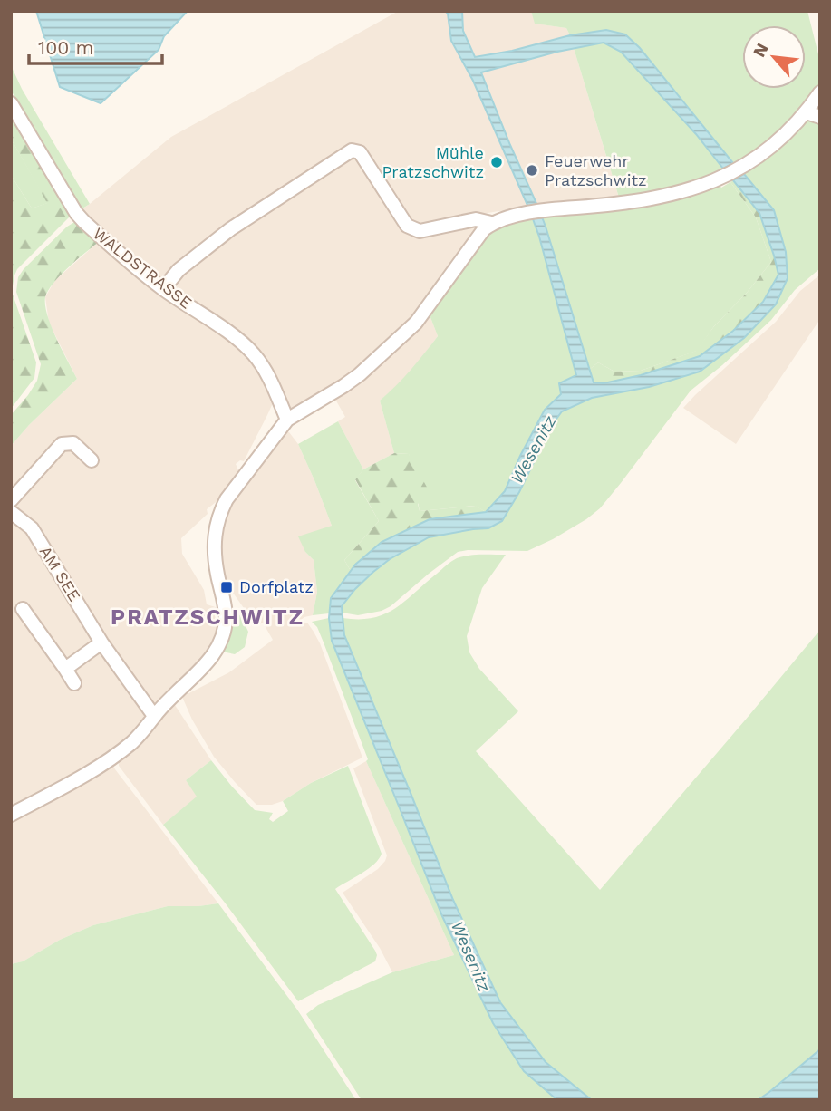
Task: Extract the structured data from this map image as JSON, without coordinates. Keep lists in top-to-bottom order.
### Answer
{
  "streets": {
    "street": ["WALDSTRASSE", "AM SEE"]
  },
  "districts": ["PRATZSCHWITZ"],
  "water": ["Wesenitz"],
  "places": {
    "other": ["Mühle Pratzschwitz", "Feuerwehr Pratzschwitz"],
    "transit": ["Dorfplatz"]
  },
  "scale_bar": "100 m",
  "north": "top left"
}
